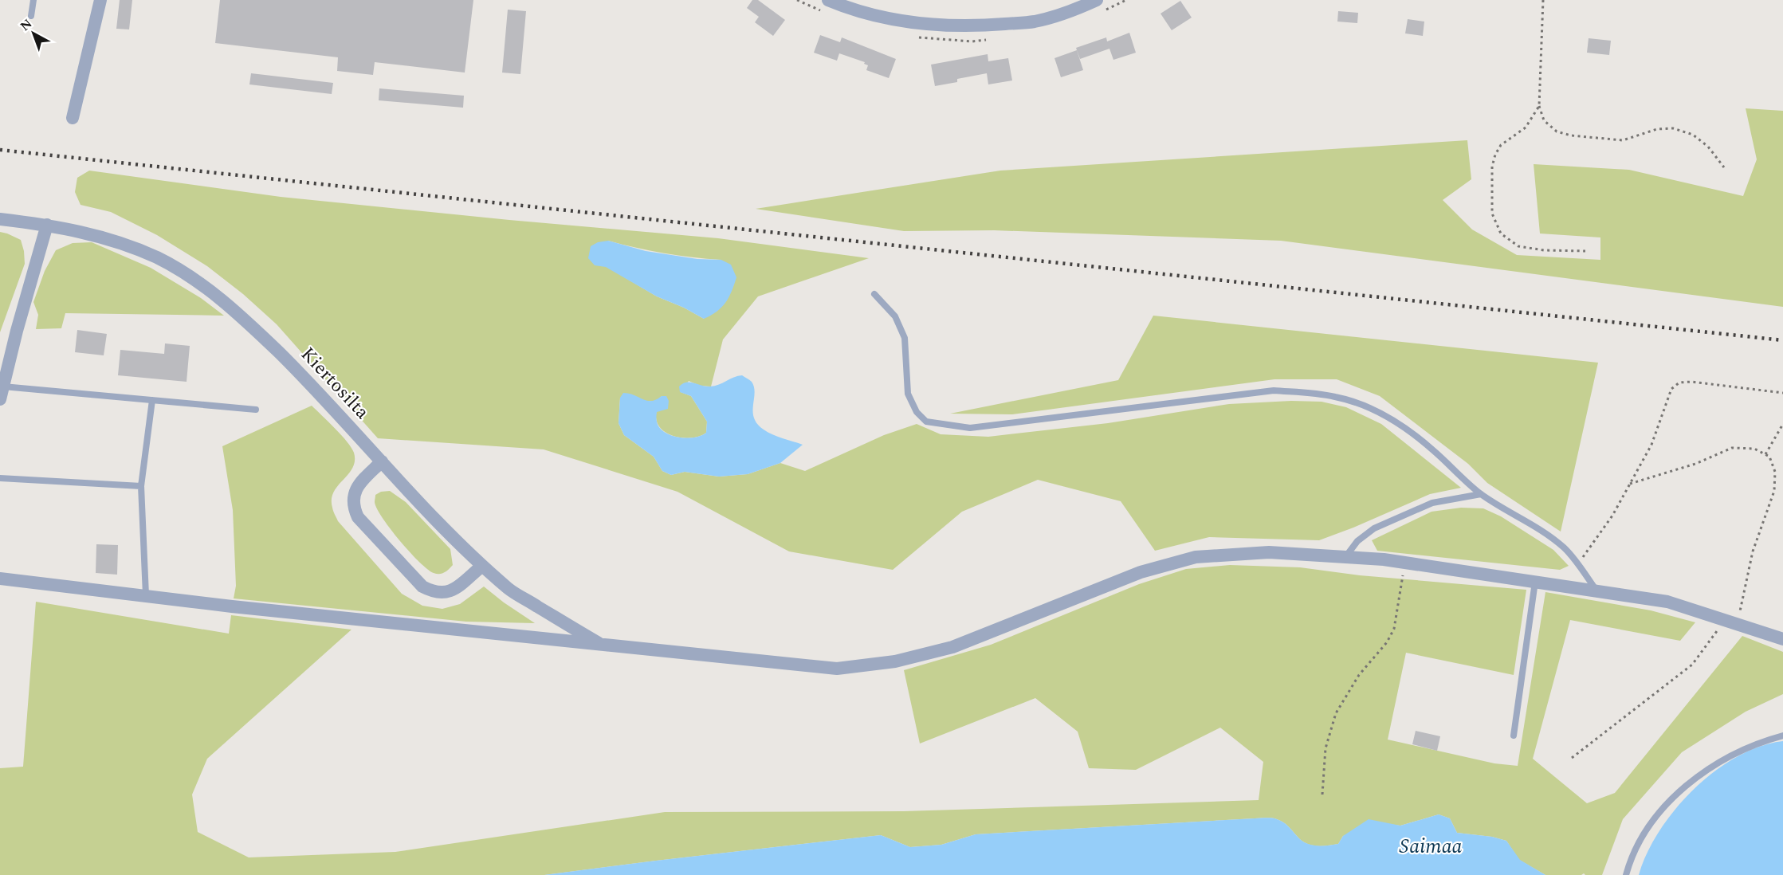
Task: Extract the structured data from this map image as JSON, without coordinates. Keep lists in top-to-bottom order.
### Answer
{
  "streets": {
    "street": ["Kiertosilta"]
  },
  "water": ["Saimaa"],
  "north": "top left"
}
